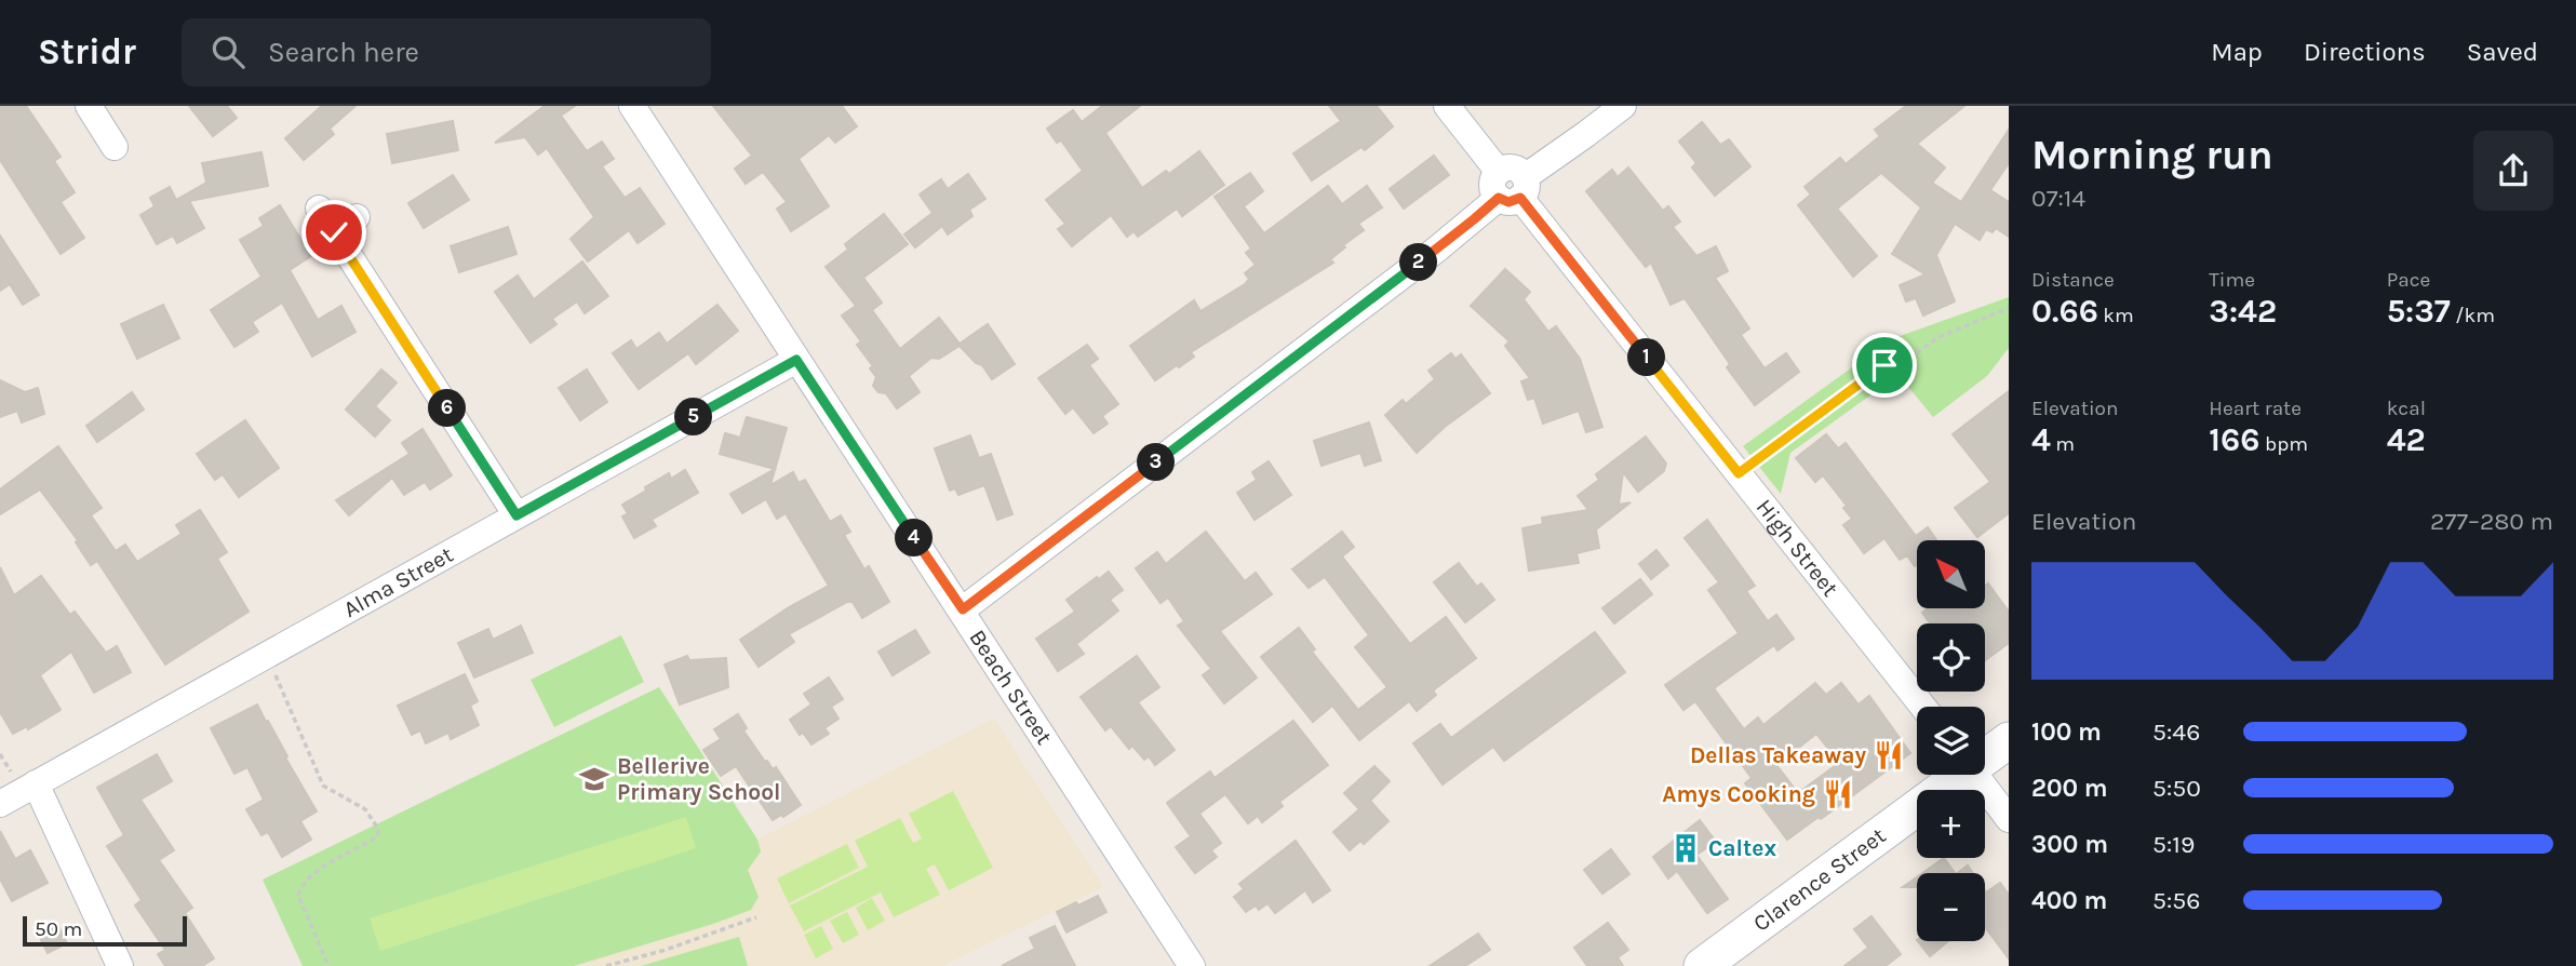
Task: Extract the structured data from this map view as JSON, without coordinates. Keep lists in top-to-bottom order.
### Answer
{
  "streets": {
    "main road": ["Clarence Street"],
    "street": ["High Street", "Alma Street", "Beach Street"]
  },
  "crossings": [
    ["Alma Street", "Beach Street"]
  ],
  "places": {
    "restaurant": ["Dellas Takeaway", "Amys Cooking"],
    "school or university": ["Bellerive Primary School"],
    "building": ["Caltex"]
  },
  "scale_bar": "50 m",
  "north": "top left",
  "page": {
    "header": "Stridr",
    "search": "Search here",
    "nav": ["Map", "Directions", "Saved"],
    "heading": ["Morning run", "07:14"],
    "stats": [
      ["Distance", "0.66 km"],
      ["Time", "3:42"],
      ["Pace", "5:37 /km"],
      ["Elevation", "4 m"],
      ["Heart rate", "166 bpm"],
      ["kcal", "42"]
    ],
    "pins": [
      "2",
      "1",
      "6",
      "5",
      "3",
      "4"
    ],
    "chart": ["Elevation", "277–280 m"],
    "map_buttons": ["+", "−"],
    "list": [
      {
        "name": "100 m",
        "note": "5:46"
      },
      {
        "name": "200 m",
        "note": "5:50"
      },
      {
        "name": "300 m",
        "note": "5:19"
      },
      {
        "name": "400 m",
        "note": "5:56"
      }
    ],
    "scale": "50 m"
  }
}
